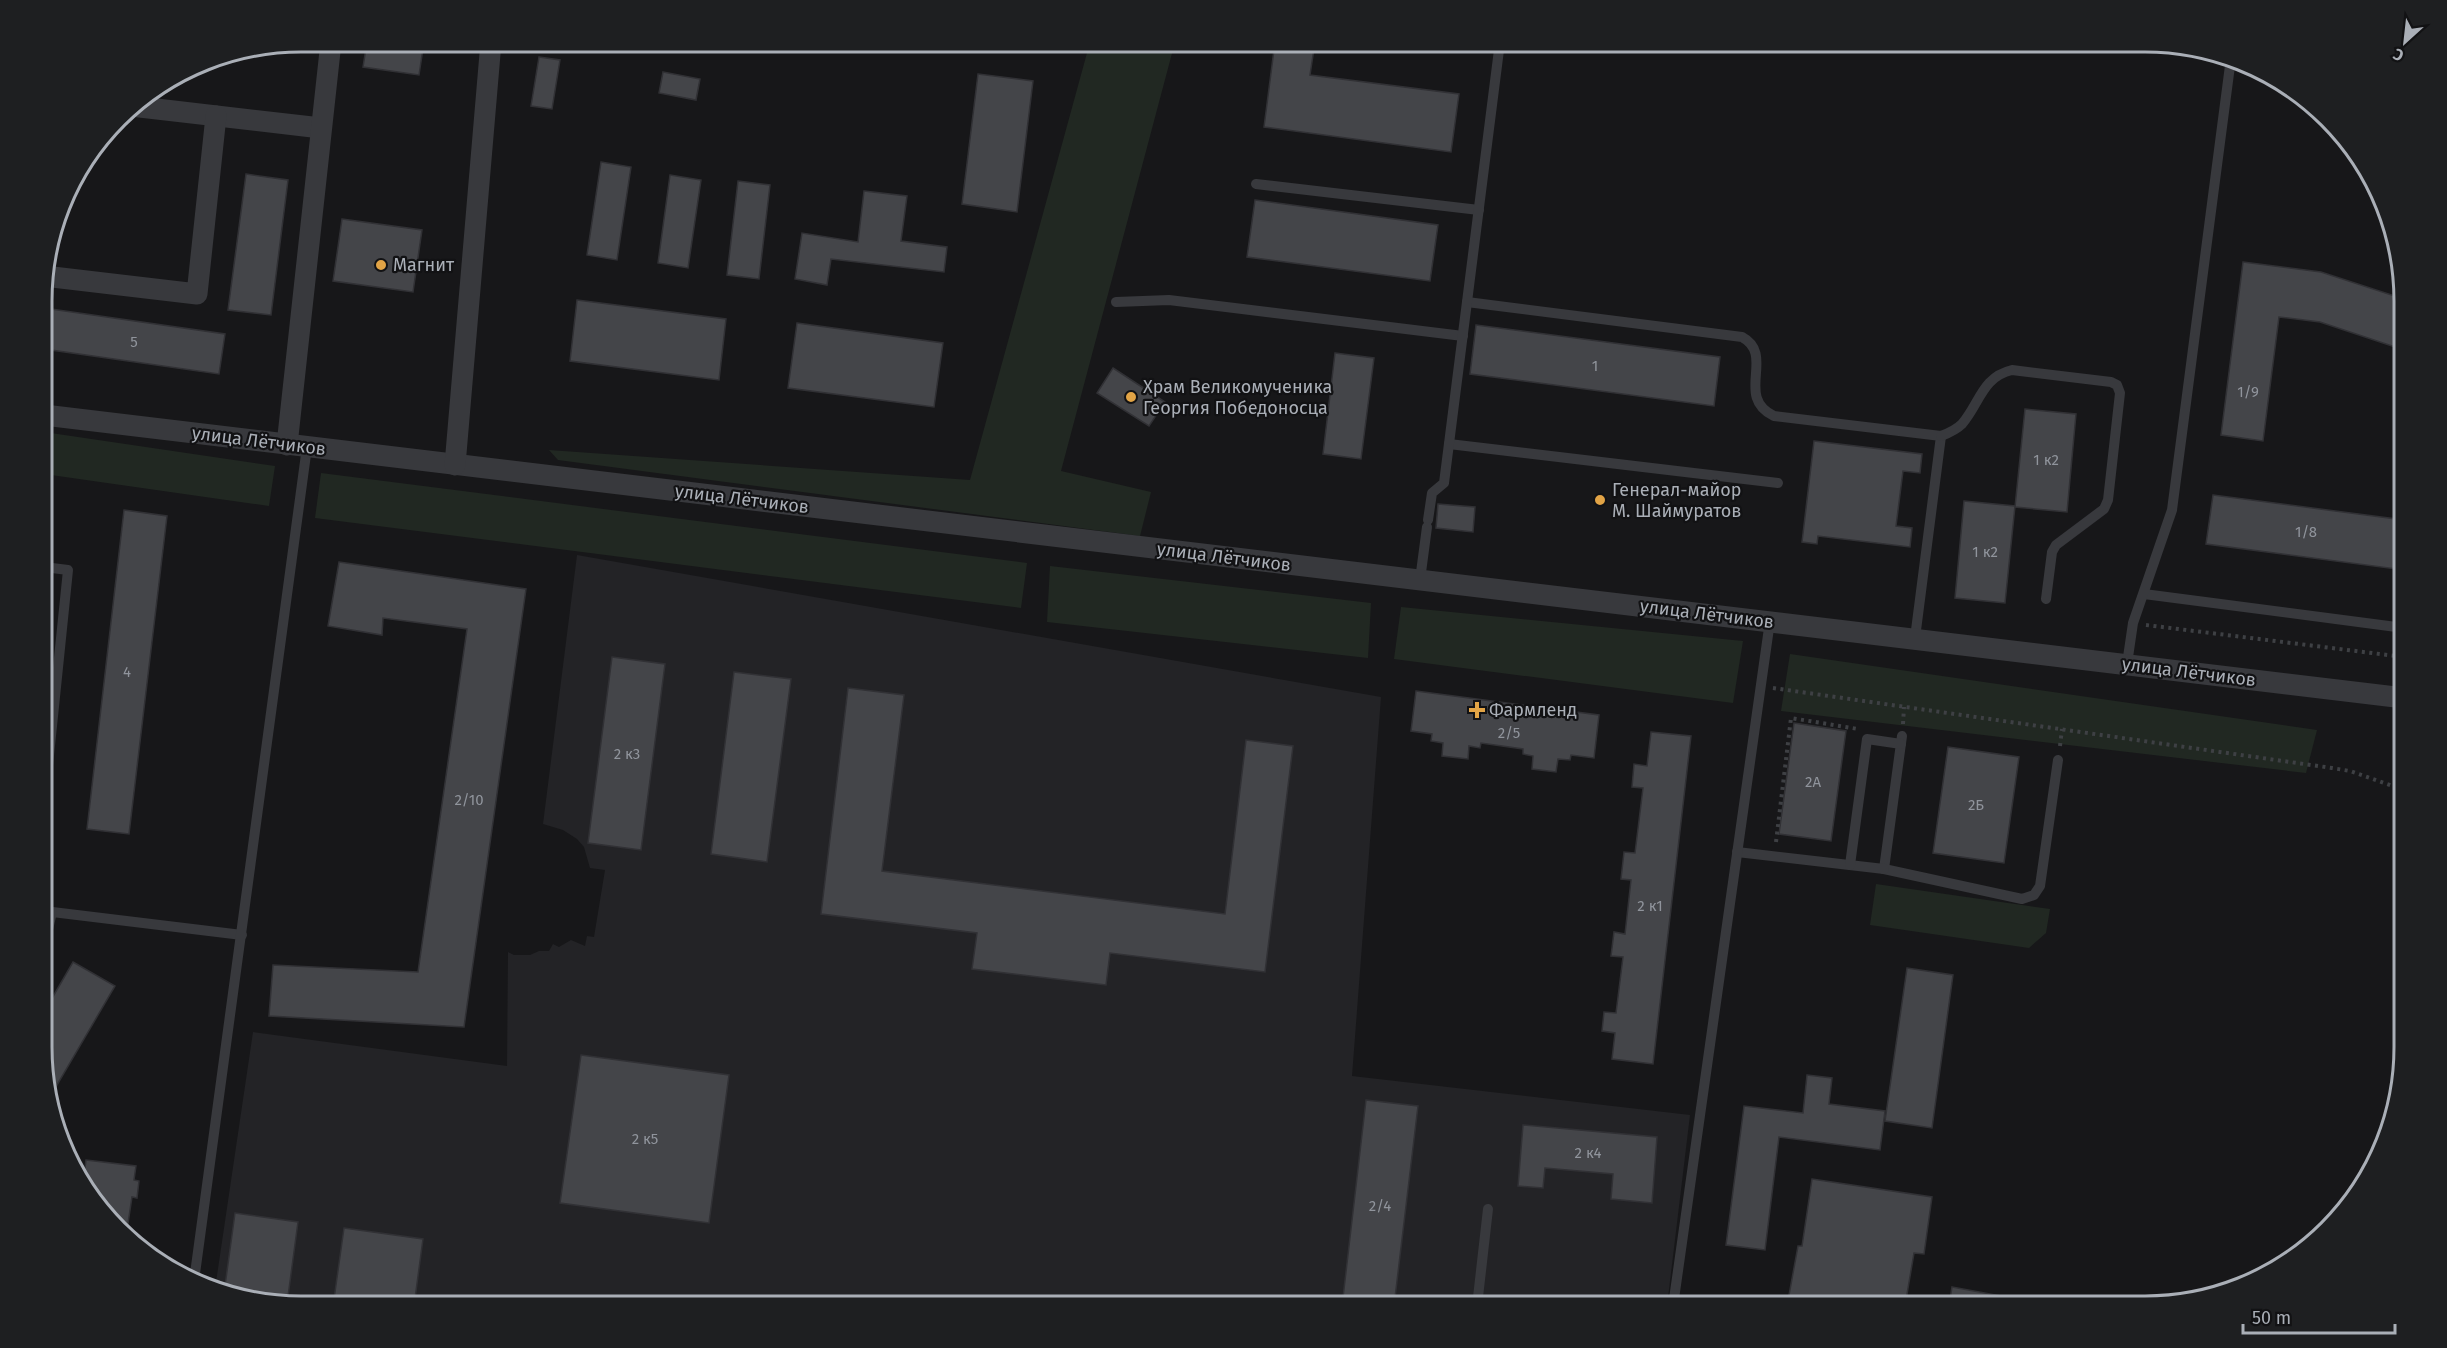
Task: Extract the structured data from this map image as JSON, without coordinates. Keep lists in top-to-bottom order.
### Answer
{
  "streets": {
    "street": ["улица Лётчиков"]
  },
  "places": {
    "other": ["Магнит", "Храм Великомученика Георгия Победоносца", "Генерал-майор М. Шаймуратов"],
    "health": ["Фармленд"]
  },
  "house_numbers": [
    "5",
    "1",
    "1/9",
    "1 к2",
    "1/8",
    "1 к2",
    "4",
    "2/5",
    "2 к3",
    "2А",
    "2/10",
    "2Б",
    "2 к1",
    "2 к5",
    "2 к4",
    "2/4"
  ],
  "scale_bar": "50 m",
  "north": "bottom left"
}
